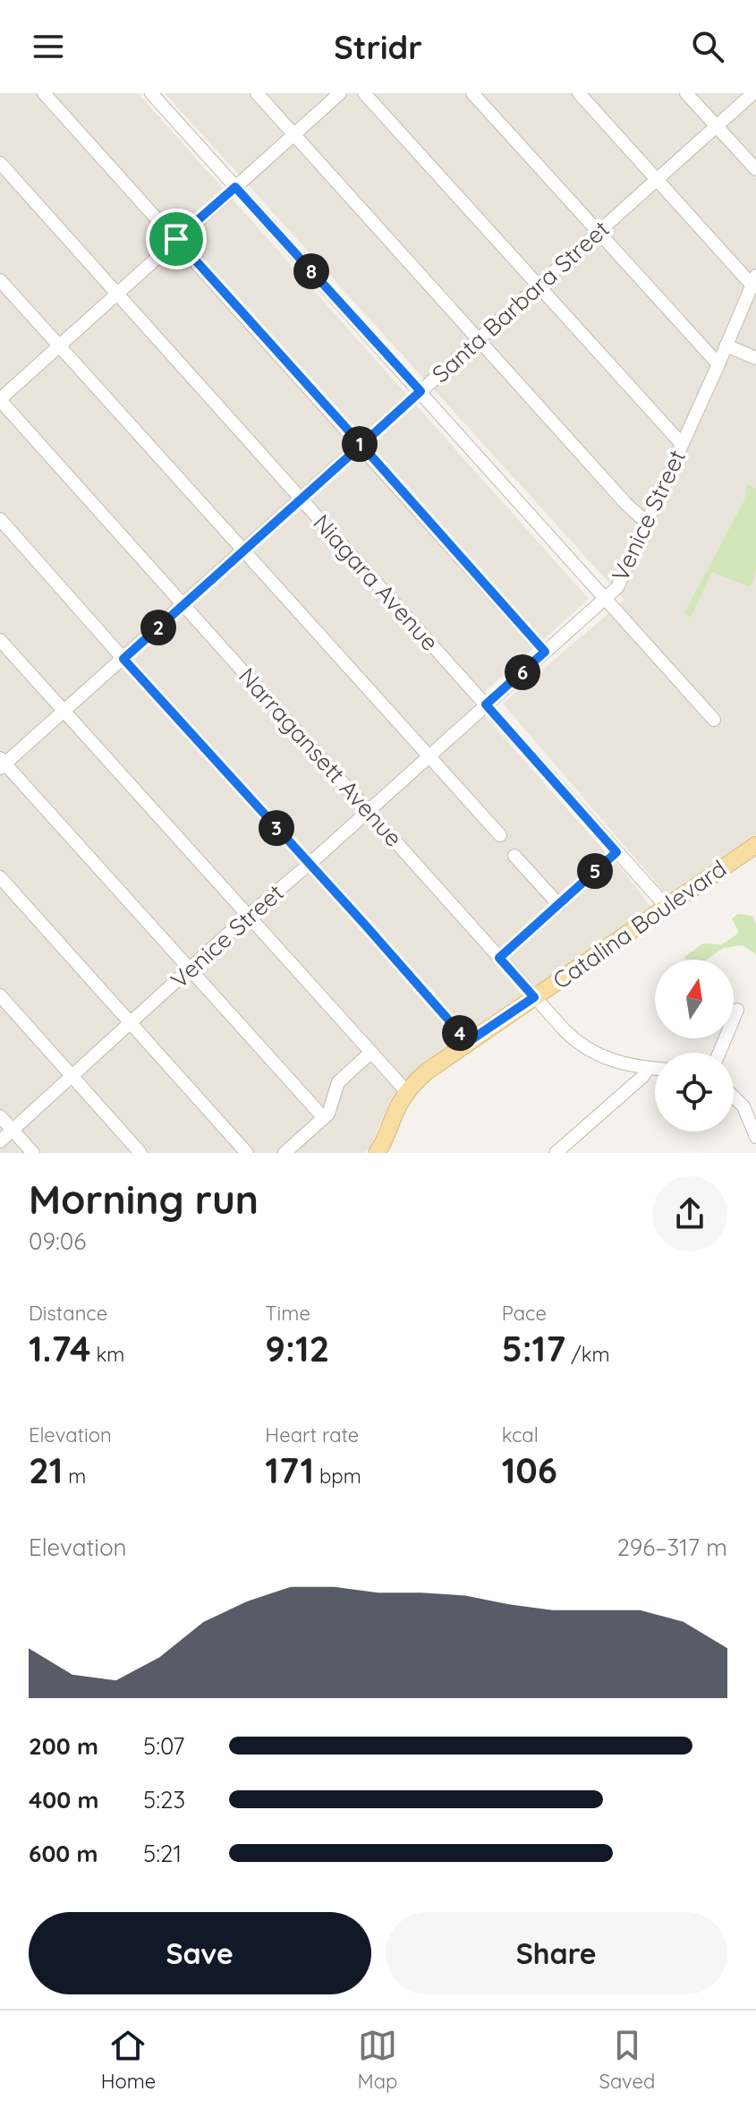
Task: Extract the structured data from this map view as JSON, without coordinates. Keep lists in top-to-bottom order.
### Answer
{
  "streets": {
    "main road": ["Catalina Boulevard"],
    "street": [
      "Santa Barbara Street",
      "Venice Street",
      "Niagara Avenue",
      "Narragansett Avenue"
    ]
  },
  "crossings": [
    ["Santa Barbara Street", "Niagara Avenue"],
    ["Santa Barbara Street", "Narragansett Avenue"],
    ["Venice Street", "Niagara Avenue"],
    ["Venice Street", "Narragansett Avenue"],
    ["Niagara Avenue", "Catalina Boulevard"],
    ["Narragansett Avenue", "Catalina Boulevard"]
  ],
  "north": "top",
  "page": {
    "header": "Stridr",
    "pins": [
      "8",
      "1",
      "2",
      "6",
      "3",
      "5",
      "4"
    ],
    "heading": ["Morning run", "09:06"],
    "stats": [
      ["Distance", "1.74 km"],
      ["Time", "9:12"],
      ["Pace", "5:17 /km"],
      ["Elevation", "21 m"],
      ["Heart rate", "171 bpm"],
      ["kcal", "106"]
    ],
    "chart": ["Elevation", "296–317 m"],
    "list": [
      {
        "name": "200 m",
        "note": "5:07"
      },
      {
        "name": "400 m",
        "note": "5:23"
      },
      {
        "name": "600 m",
        "note": "5:21"
      }
    ],
    "buttons": ["Save", "Share"],
    "tabs": ["Home", "Map", "Saved"]
  }
}
